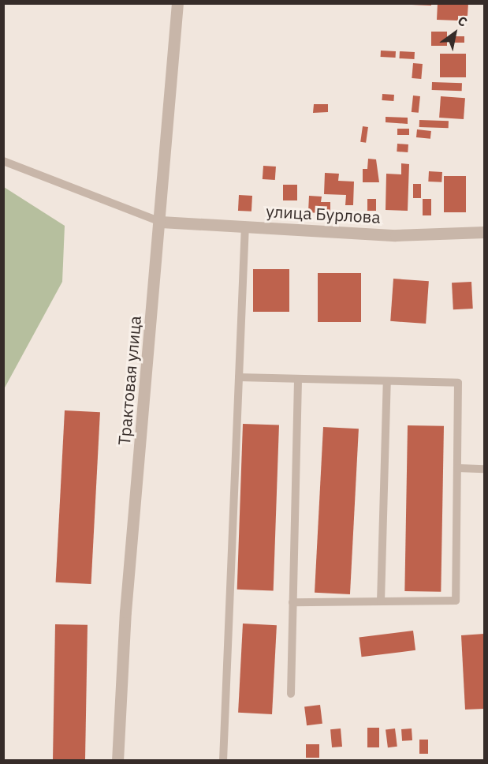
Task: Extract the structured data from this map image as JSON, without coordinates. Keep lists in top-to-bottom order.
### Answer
{
  "streets": {
    "street": ["улица Бурлова", "Трактовая улица"]
  },
  "crossings": [
    ["улица Бурлова", "Трактовая улица"]
  ],
  "north": "top right"
}
